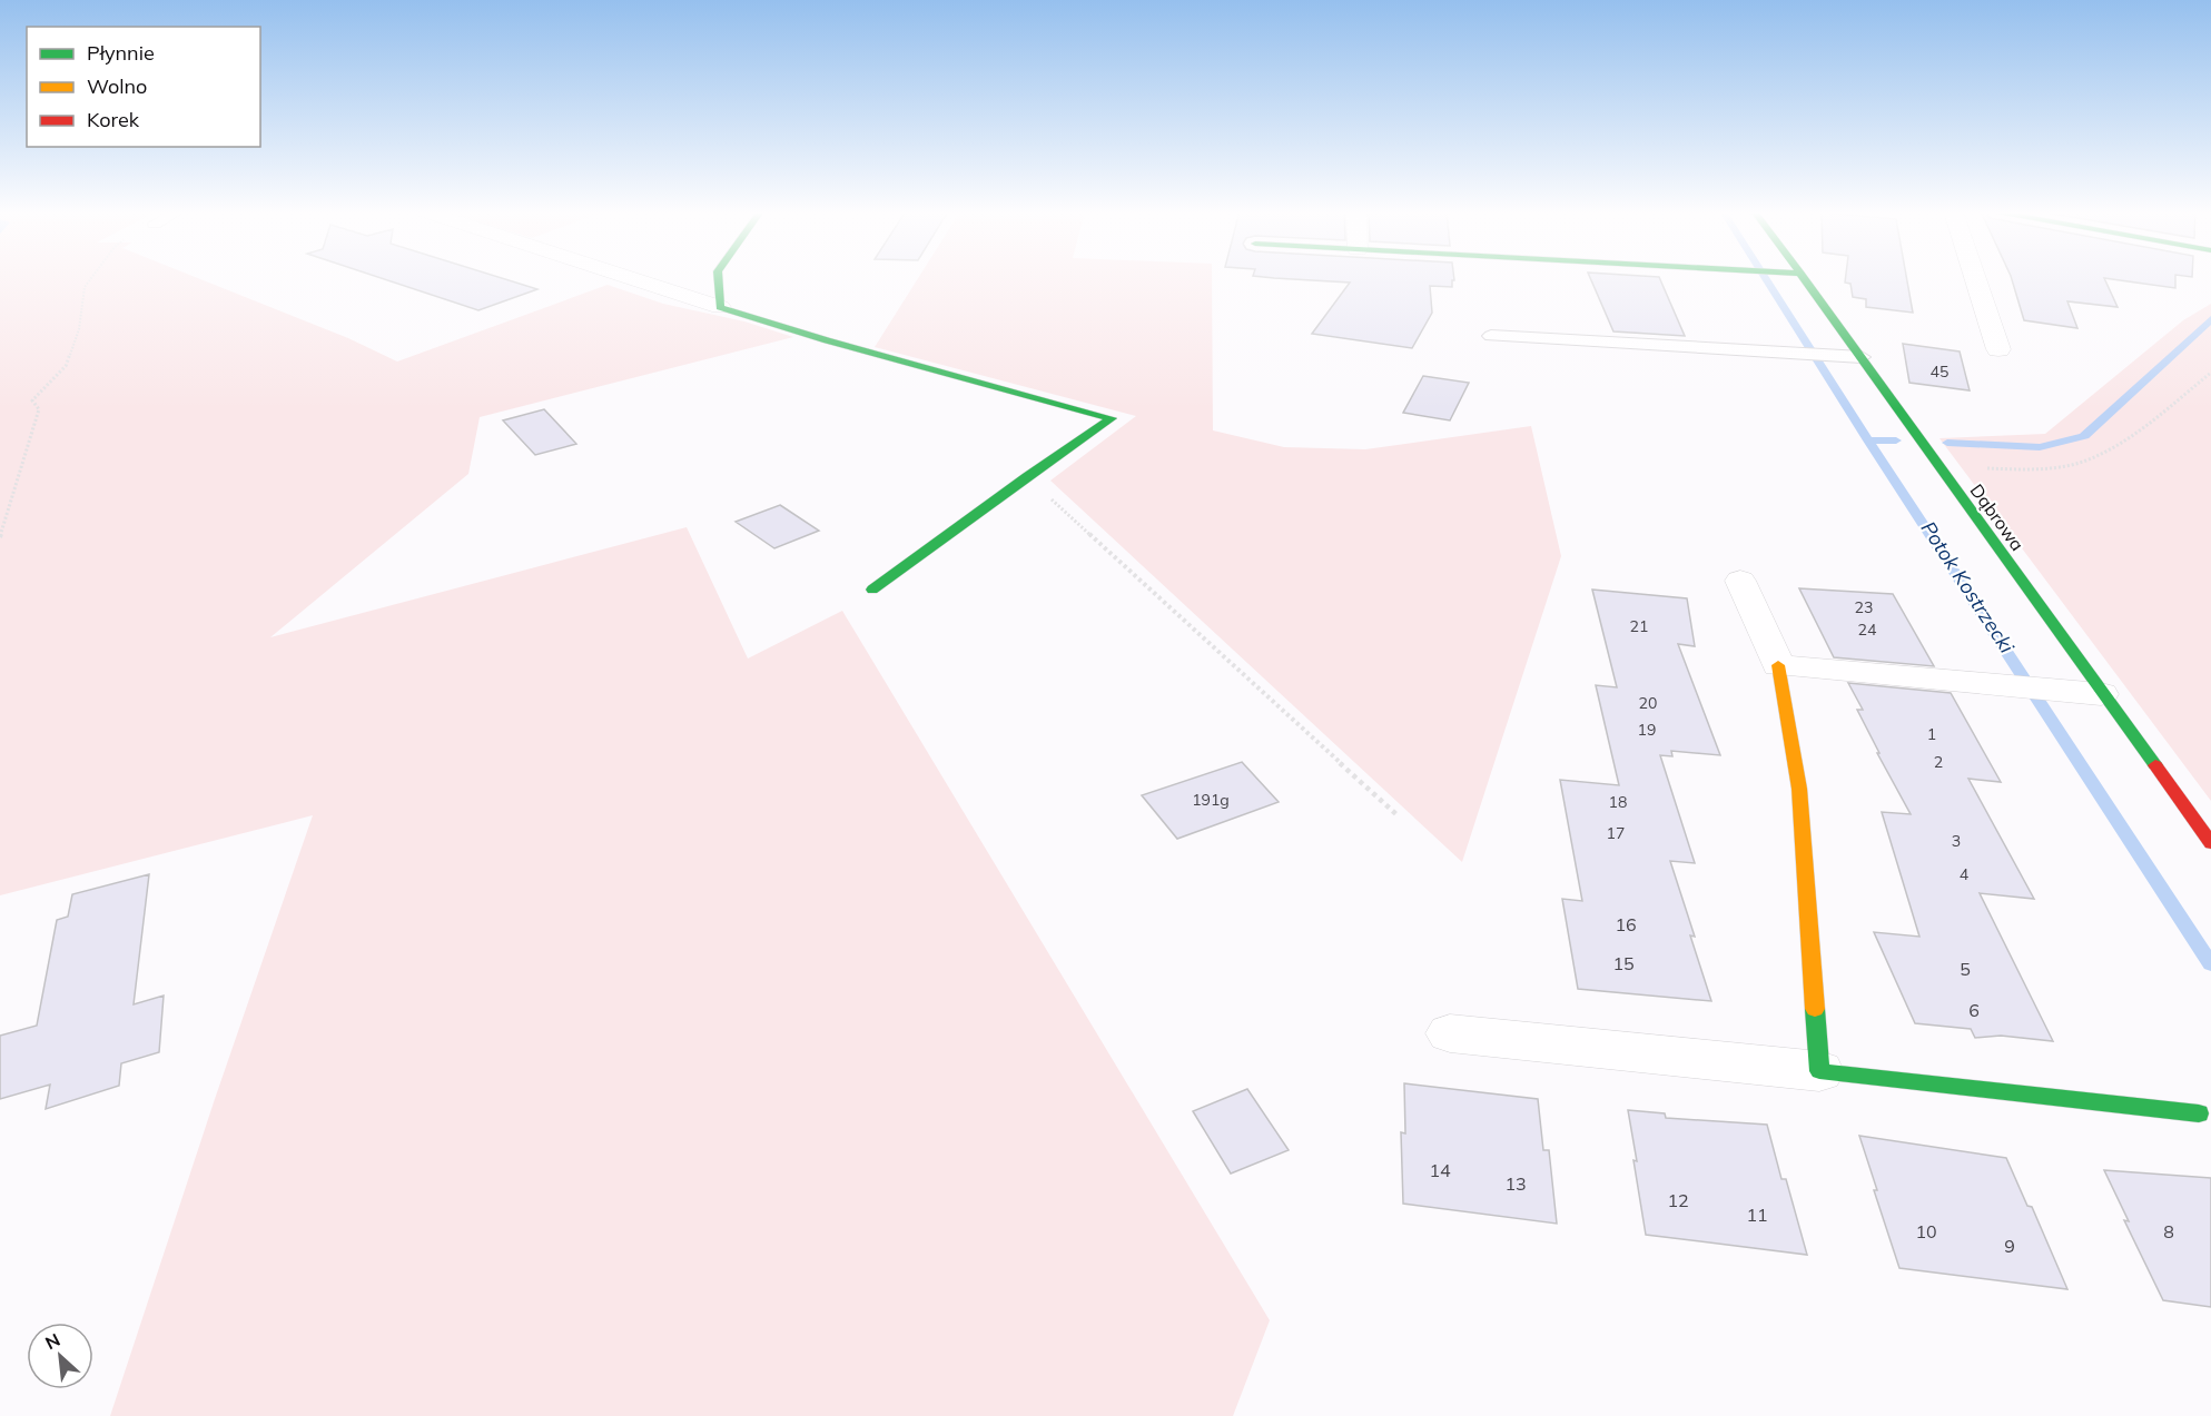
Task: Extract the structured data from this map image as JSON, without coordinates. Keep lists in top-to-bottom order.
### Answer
{
  "streets": {
    "street": ["Dąbrowa"]
  },
  "water": ["Potok Kostrzecki"],
  "house_numbers": [
    "45",
    "23",
    "21",
    "24",
    "20",
    "19",
    "1",
    "2",
    "191g",
    "18",
    "17",
    "3",
    "4",
    "16",
    "15",
    "5",
    "6",
    "14",
    "13",
    "12",
    "11",
    "10",
    "8",
    "9"
  ],
  "legend": ["Płynnie", "Wolno", "Korek"],
  "north": "top left"
}
